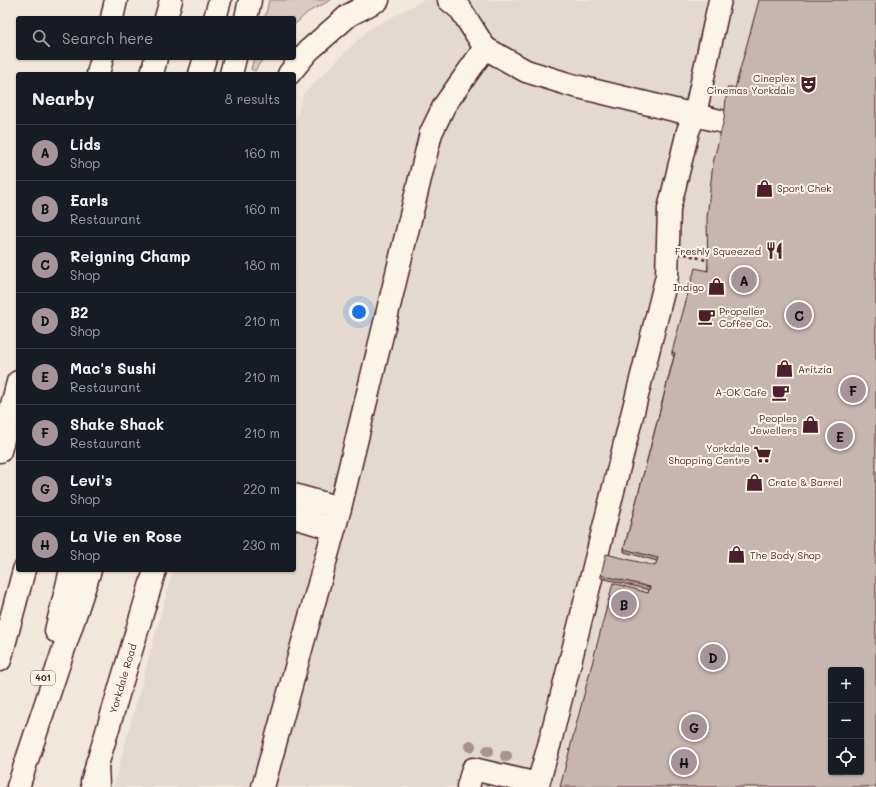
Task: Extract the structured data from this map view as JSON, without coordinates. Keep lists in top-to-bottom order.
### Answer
{
  "streets": {
    "main road": ["401", "Yorkdale Road"]
  },
  "places": {
    "theatre": ["Cineplex Cinemas Yorkdale"],
    "shop": [
      "Sport Chek",
      "Indigo",
      "Aritzia",
      "Peoples Jewellers",
      "Crate & Barrel",
      "The Body Shop"
    ],
    "restaurant": ["Freshly Squeezed"],
    "cafe": ["Propeller Coffee Co.", "A-OK Cafe"],
    "supermarket": ["Yorkdale Shopping Centre"]
  },
  "page": {
    "search": "Search here",
    "heading": ["Nearby", "8 results"],
    "list": [
      {
        "mark": "A",
        "name": "Lids",
        "note": "Shop",
        "value": "160 m"
      },
      {
        "mark": "B",
        "name": "Earls",
        "note": "Restaurant",
        "value": "160 m"
      },
      {
        "mark": "C",
        "name": "Reigning Champ",
        "note": "Shop",
        "value": "180 m"
      },
      {
        "mark": "D",
        "name": "B2",
        "note": "Shop",
        "value": "210 m"
      },
      {
        "mark": "E",
        "name": "Mac's Sushi",
        "note": "Restaurant",
        "value": "210 m"
      },
      {
        "mark": "F",
        "name": "Shake Shack",
        "note": "Restaurant",
        "value": "210 m"
      },
      {
        "mark": "G",
        "name": "Levi's",
        "note": "Shop",
        "value": "220 m"
      },
      {
        "mark": "H",
        "name": "La Vie en Rose",
        "note": "Shop",
        "value": "230 m"
      }
    ],
    "pins": [
      "A",
      "C",
      "F",
      "E",
      "B",
      "D",
      "G",
      "H"
    ],
    "map_buttons": ["+", "−"]
  }
}
